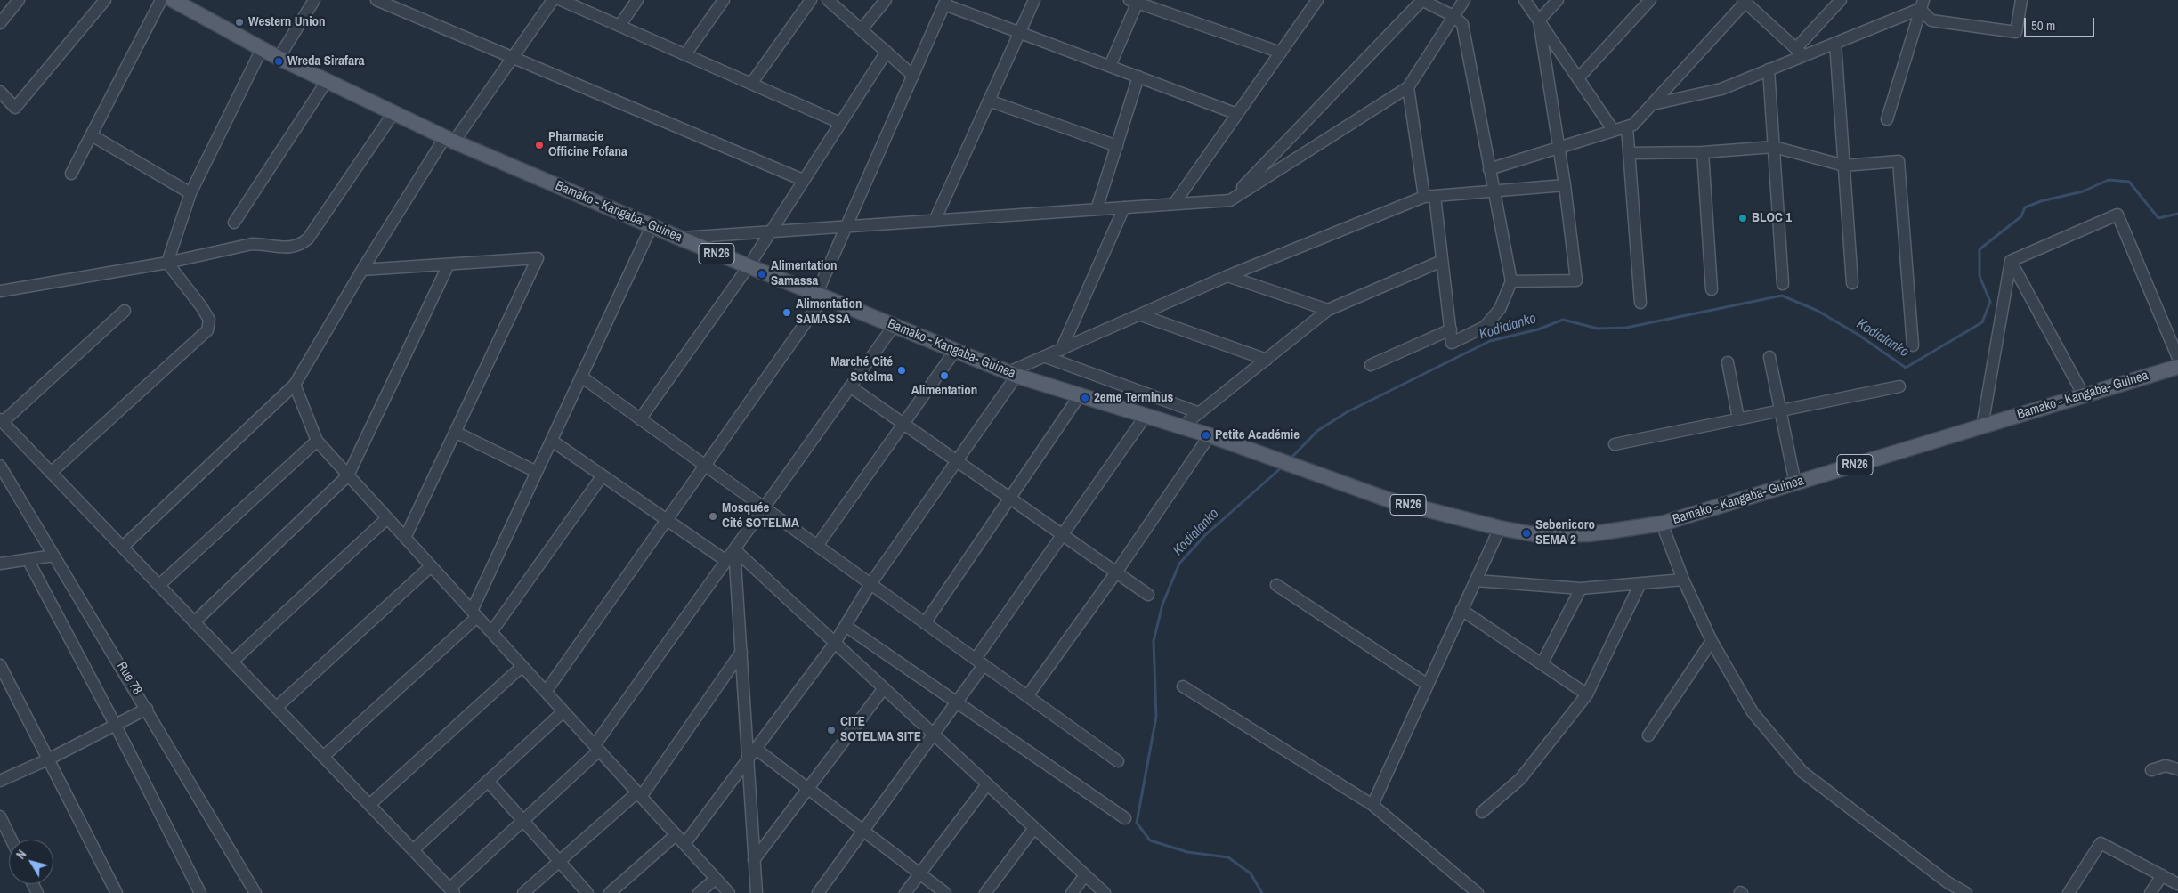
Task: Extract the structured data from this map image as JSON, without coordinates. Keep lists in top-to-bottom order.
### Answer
{
  "streets": {
    "main road": ["Bamako - Kangaba- Guinea", "RN26"],
    "street": ["Rue 78"]
  },
  "water": ["Kodialanko"],
  "places": [
    "Western Union",
    "Wreda Sirafara",
    "Pharmacie Officine Fofana",
    "BLOC 1",
    "Alimentation Samassa",
    "Alimentation SAMASSA",
    "Marché Cité Sotelma",
    "Alimentation",
    "2eme Terminus",
    "Petite Académie",
    "Mosquée Cité SOTELMA",
    "Sebenicoro SEMA 2",
    "CITE SOTELMA SITE"
  ],
  "scale_bar": "50 m",
  "north": "top left"
}
